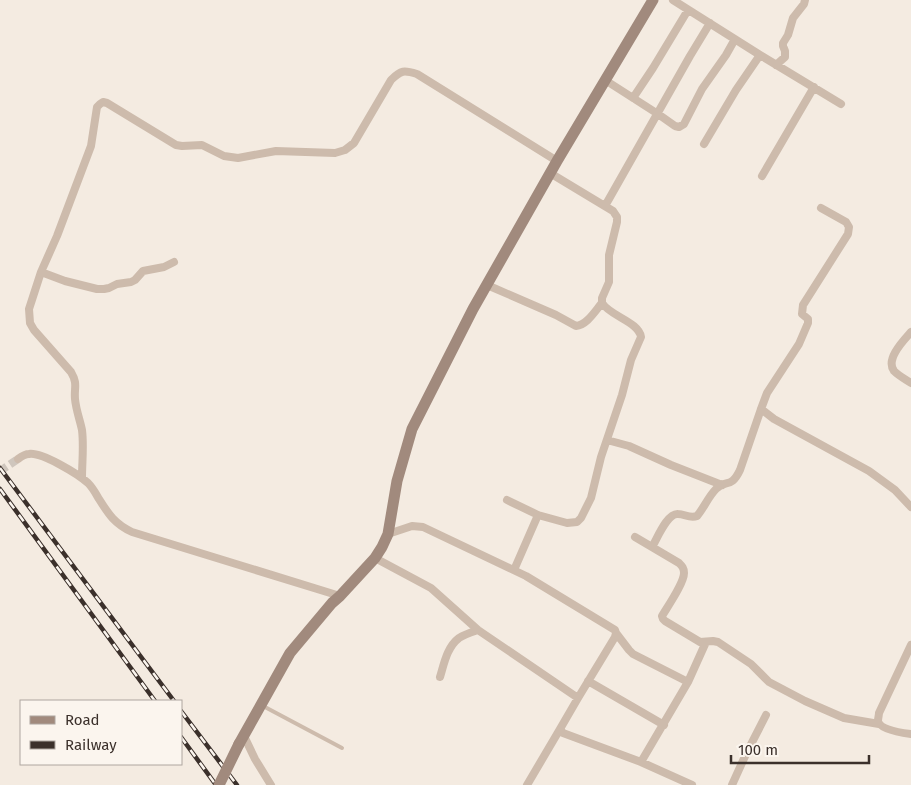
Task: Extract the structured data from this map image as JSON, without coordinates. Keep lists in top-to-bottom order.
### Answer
{
  "legend": ["Road", "Railway"],
  "scale_bar": "100 m"
}
